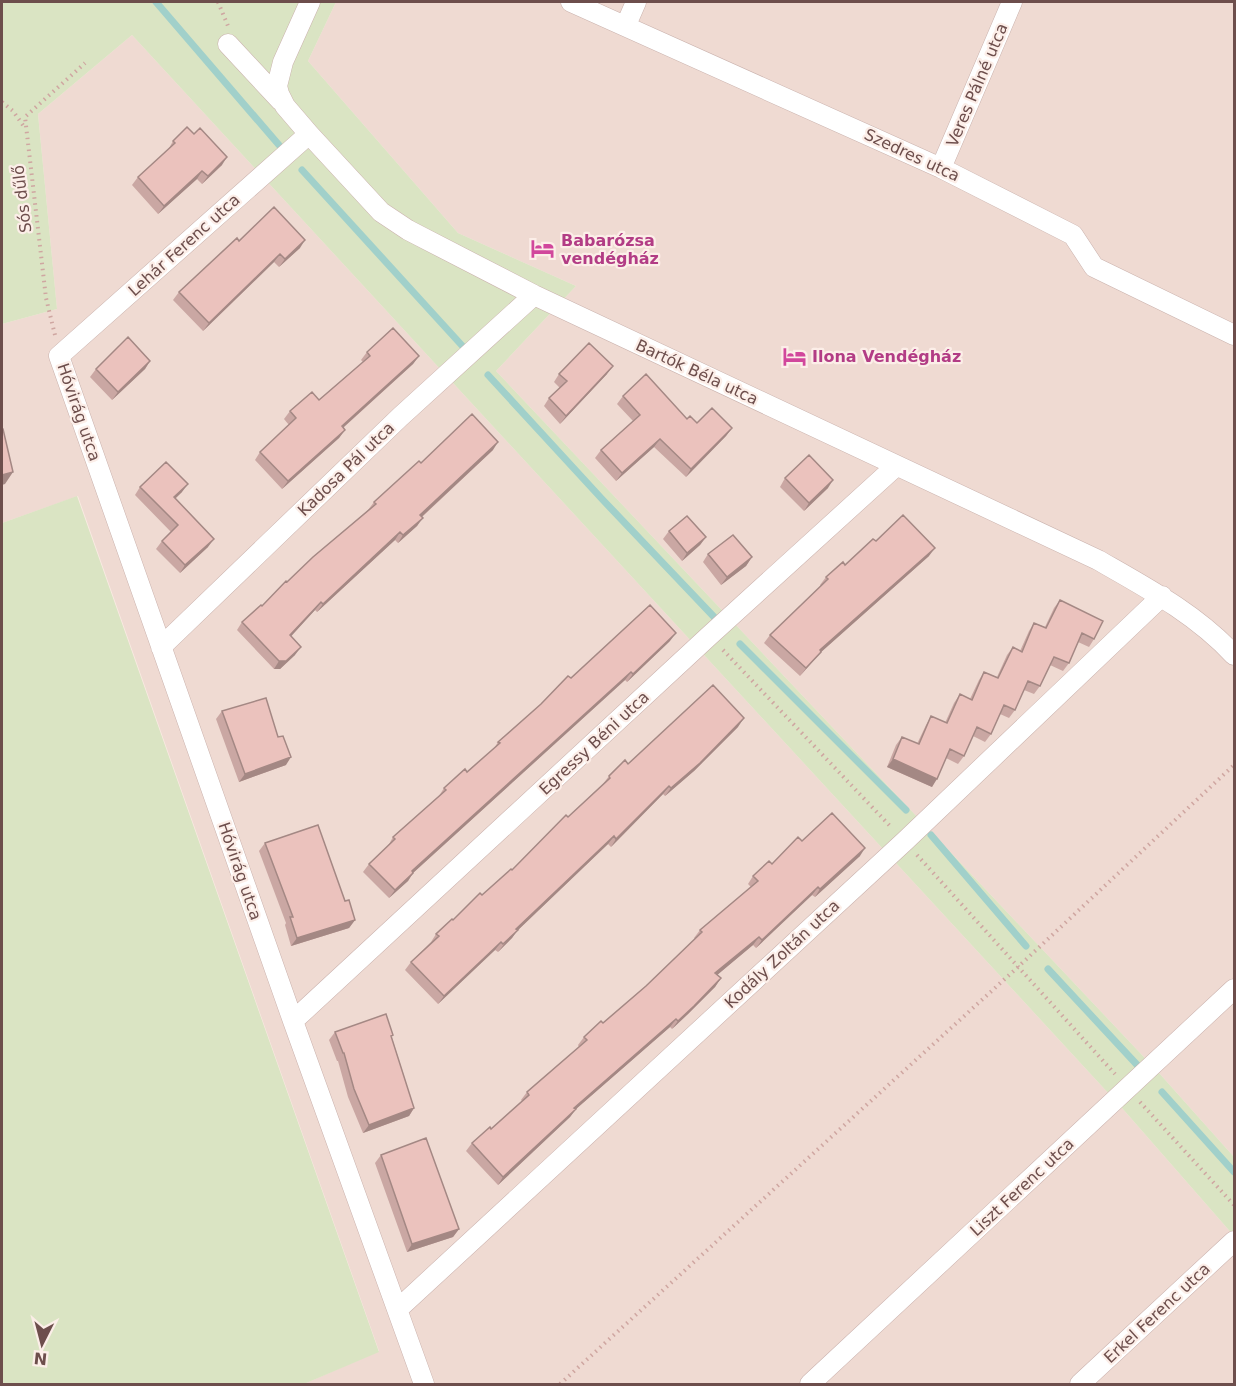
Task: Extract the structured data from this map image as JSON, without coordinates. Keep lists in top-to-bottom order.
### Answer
{
  "streets": {
    "street": [
      "Veres Pálné utca",
      "Szedres utca",
      "Lehár Ferenc utca",
      "Bartók Béla utca",
      "Hóvirág utca",
      "Kadosa Pál utca",
      "Egressy Béni utca",
      "Kodály Zoltán utca",
      "Liszt Ferenc utca",
      "Erkel Ferenc utca"
    ],
    "path": ["Sós dűlő"]
  },
  "crossings": [
    ["Veres Pálné utca", "Szedres utca"],
    ["Sós dűlő", "Lehár Ferenc utca"],
    ["Sós dűlő", "Hóvirág utca"],
    ["Lehár Ferenc utca", "Bartók Béla utca"],
    ["Lehár Ferenc utca", "Hóvirág utca"],
    ["Bartók Béla utca", "Kadosa Pál utca"],
    ["Bartók Béla utca", "Egressy Béni utca"],
    ["Bartók Béla utca", "Kodály Zoltán utca"],
    ["Hóvirág utca", "Kadosa Pál utca"],
    ["Hóvirág utca", "Egressy Béni utca"],
    ["Hóvirág utca", "Kodály Zoltán utca"]
  ],
  "places": {
    "hotel": ["Babarózsa vendégház", "Ilona Vendégház"]
  },
  "north": "bottom"
}
